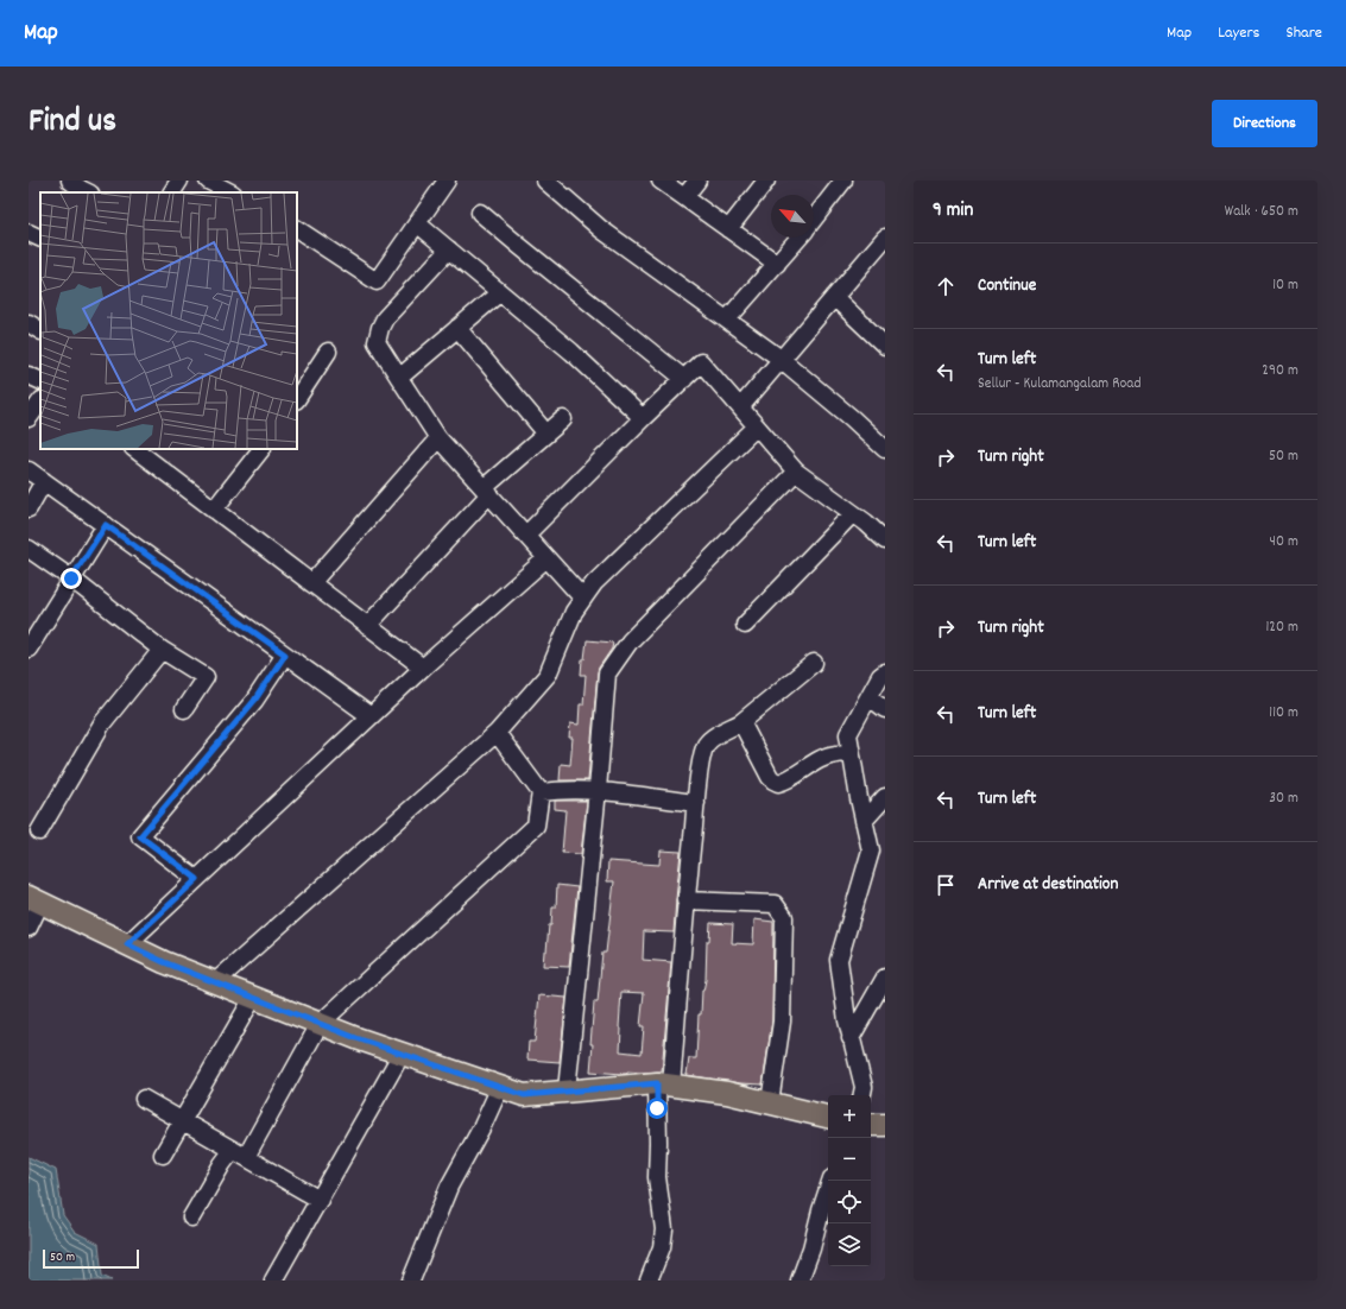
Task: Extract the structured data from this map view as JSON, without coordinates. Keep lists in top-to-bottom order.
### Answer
{
  "scale_bar": "50 m",
  "north": "top left",
  "page": {
    "header": "Map",
    "nav": ["Map", "Layers", "Share"],
    "title": "Find us",
    "buttons": "Directions",
    "heading": ["9 min", "Walk · 650 m"],
    "list": [
      ["Continue", "10 m"],
      ["Turn left", "Sellur - Kulamangalam Road", "290 m"],
      ["Turn right", "50 m"],
      ["Turn left", "40 m"],
      ["Turn right", "120 m"],
      ["Turn left", "110 m"],
      ["Turn left", "30 m"],
      "Arrive at destination"
    ],
    "map_buttons": ["+", "−"],
    "scale": "50 m"
  }
}
